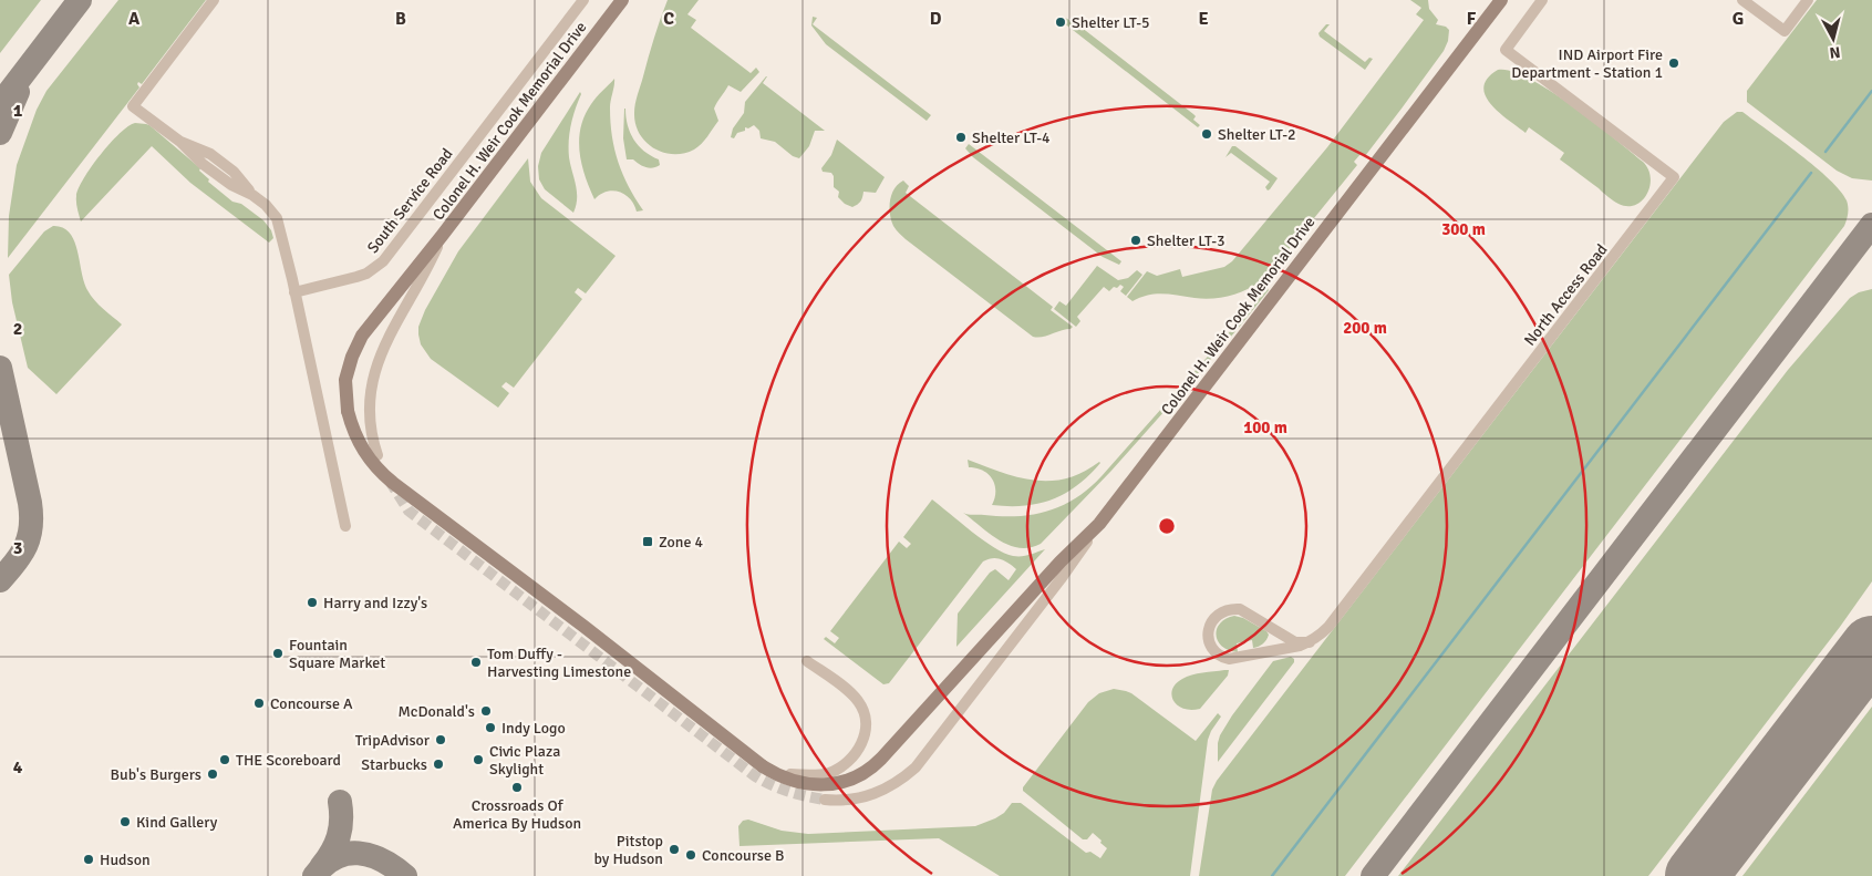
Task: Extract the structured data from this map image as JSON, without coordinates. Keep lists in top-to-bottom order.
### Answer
{
  "streets": {
    "street": ["Colonel H. Weir Cook Memorial Drive", "South Service Road", "North Access Road"]
  },
  "places": {
    "other": [
      "Shelter LT-5",
      "IND Airport Fire Department - Station 1",
      "Shelter LT-2",
      "Shelter LT-4",
      "Shelter LT-3",
      "Harry and Izzy's",
      "Fountain Square Market",
      "Tom Duffy - Harvesting Limestone",
      "Concourse A",
      "McDonald's",
      "Indy Logo",
      "TripAdvisor",
      "THE Scoreboard",
      "Civic Plaza Skylight",
      "Starbucks",
      "Bub's Burgers",
      "Crossroads Of America By Hudson",
      "Kind Gallery",
      "Pitstop by Hudson",
      "Concourse B",
      "Hudson"
    ],
    "transit": ["Zone 4"]
  },
  "north": "bottom",
  "grid": {
    "columns": [
      "A",
      "B",
      "C",
      "D",
      "E",
      "F",
      "G"
    ],
    "rows": [
      "1",
      "2",
      "3",
      "4"
    ]
  },
  "rings": ["300 m", "200 m", "100 m"]
}
